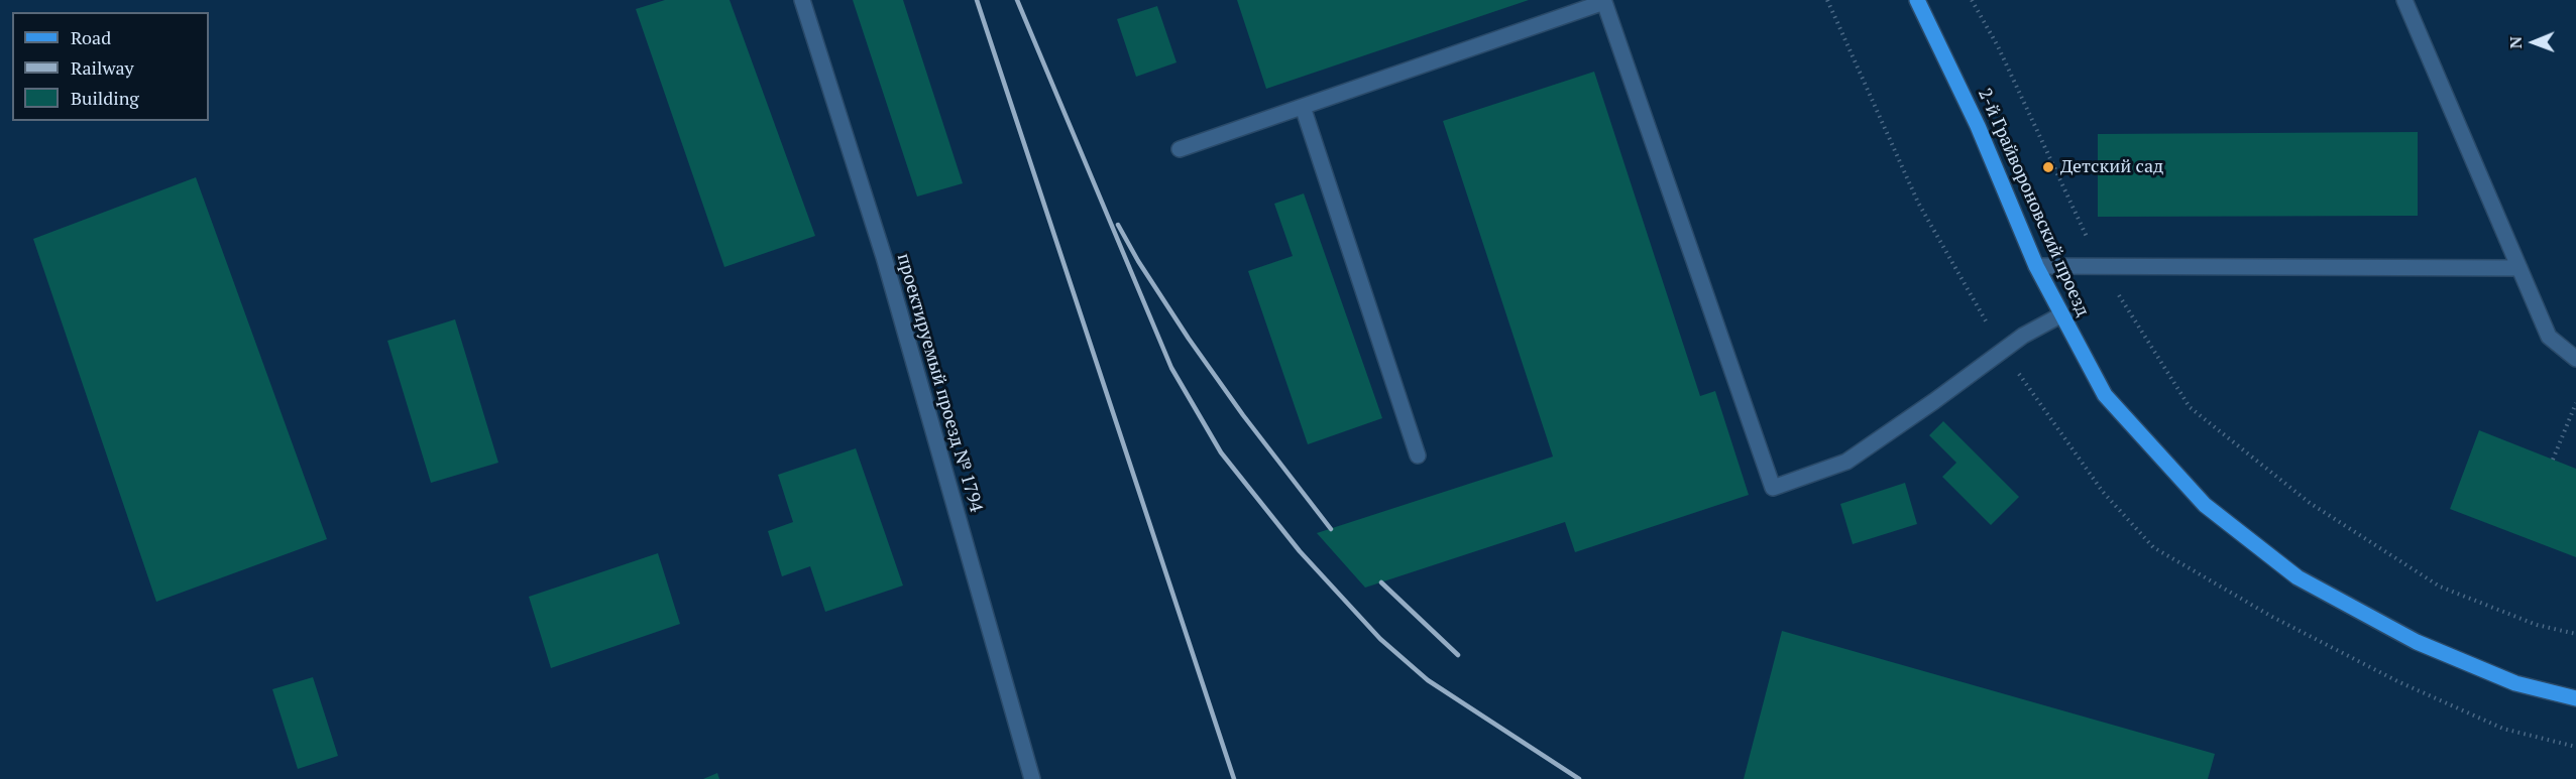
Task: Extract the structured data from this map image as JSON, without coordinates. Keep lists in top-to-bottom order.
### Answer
{
  "streets": {
    "main road": ["2-й Грайвороновский проезд"],
    "street": ["проектируемый проезд № 1794"]
  },
  "places": ["Детский сад"],
  "legend": ["Road", "Railway", "Building"],
  "north": "left"
}
